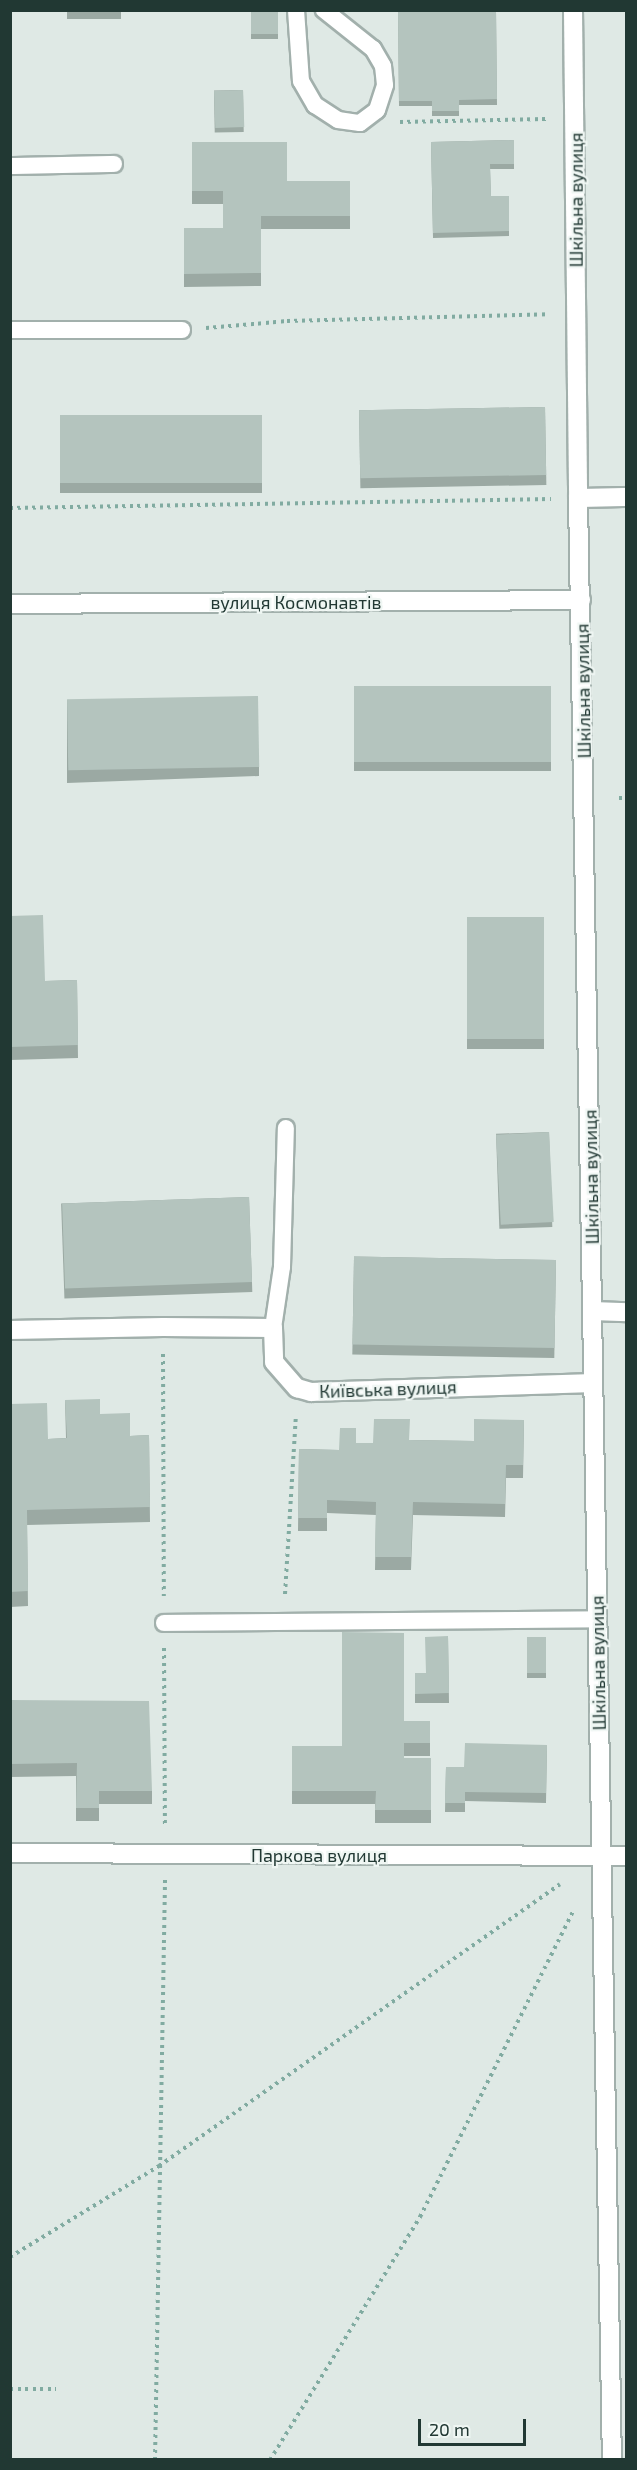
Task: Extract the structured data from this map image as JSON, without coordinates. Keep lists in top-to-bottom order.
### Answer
{
  "streets": {
    "street": [
      "Шкільна вулиця",
      "вулиця Космонавтів",
      "Київська вулиця",
      "Паркова вулиця"
    ]
  },
  "crossings": [
    ["Шкільна вулиця", "вулиця Космонавтів"],
    ["Шкільна вулиця", "Київська вулиця"],
    ["Шкільна вулиця", "Паркова вулиця"]
  ],
  "scale_bar": "20 m"
}
